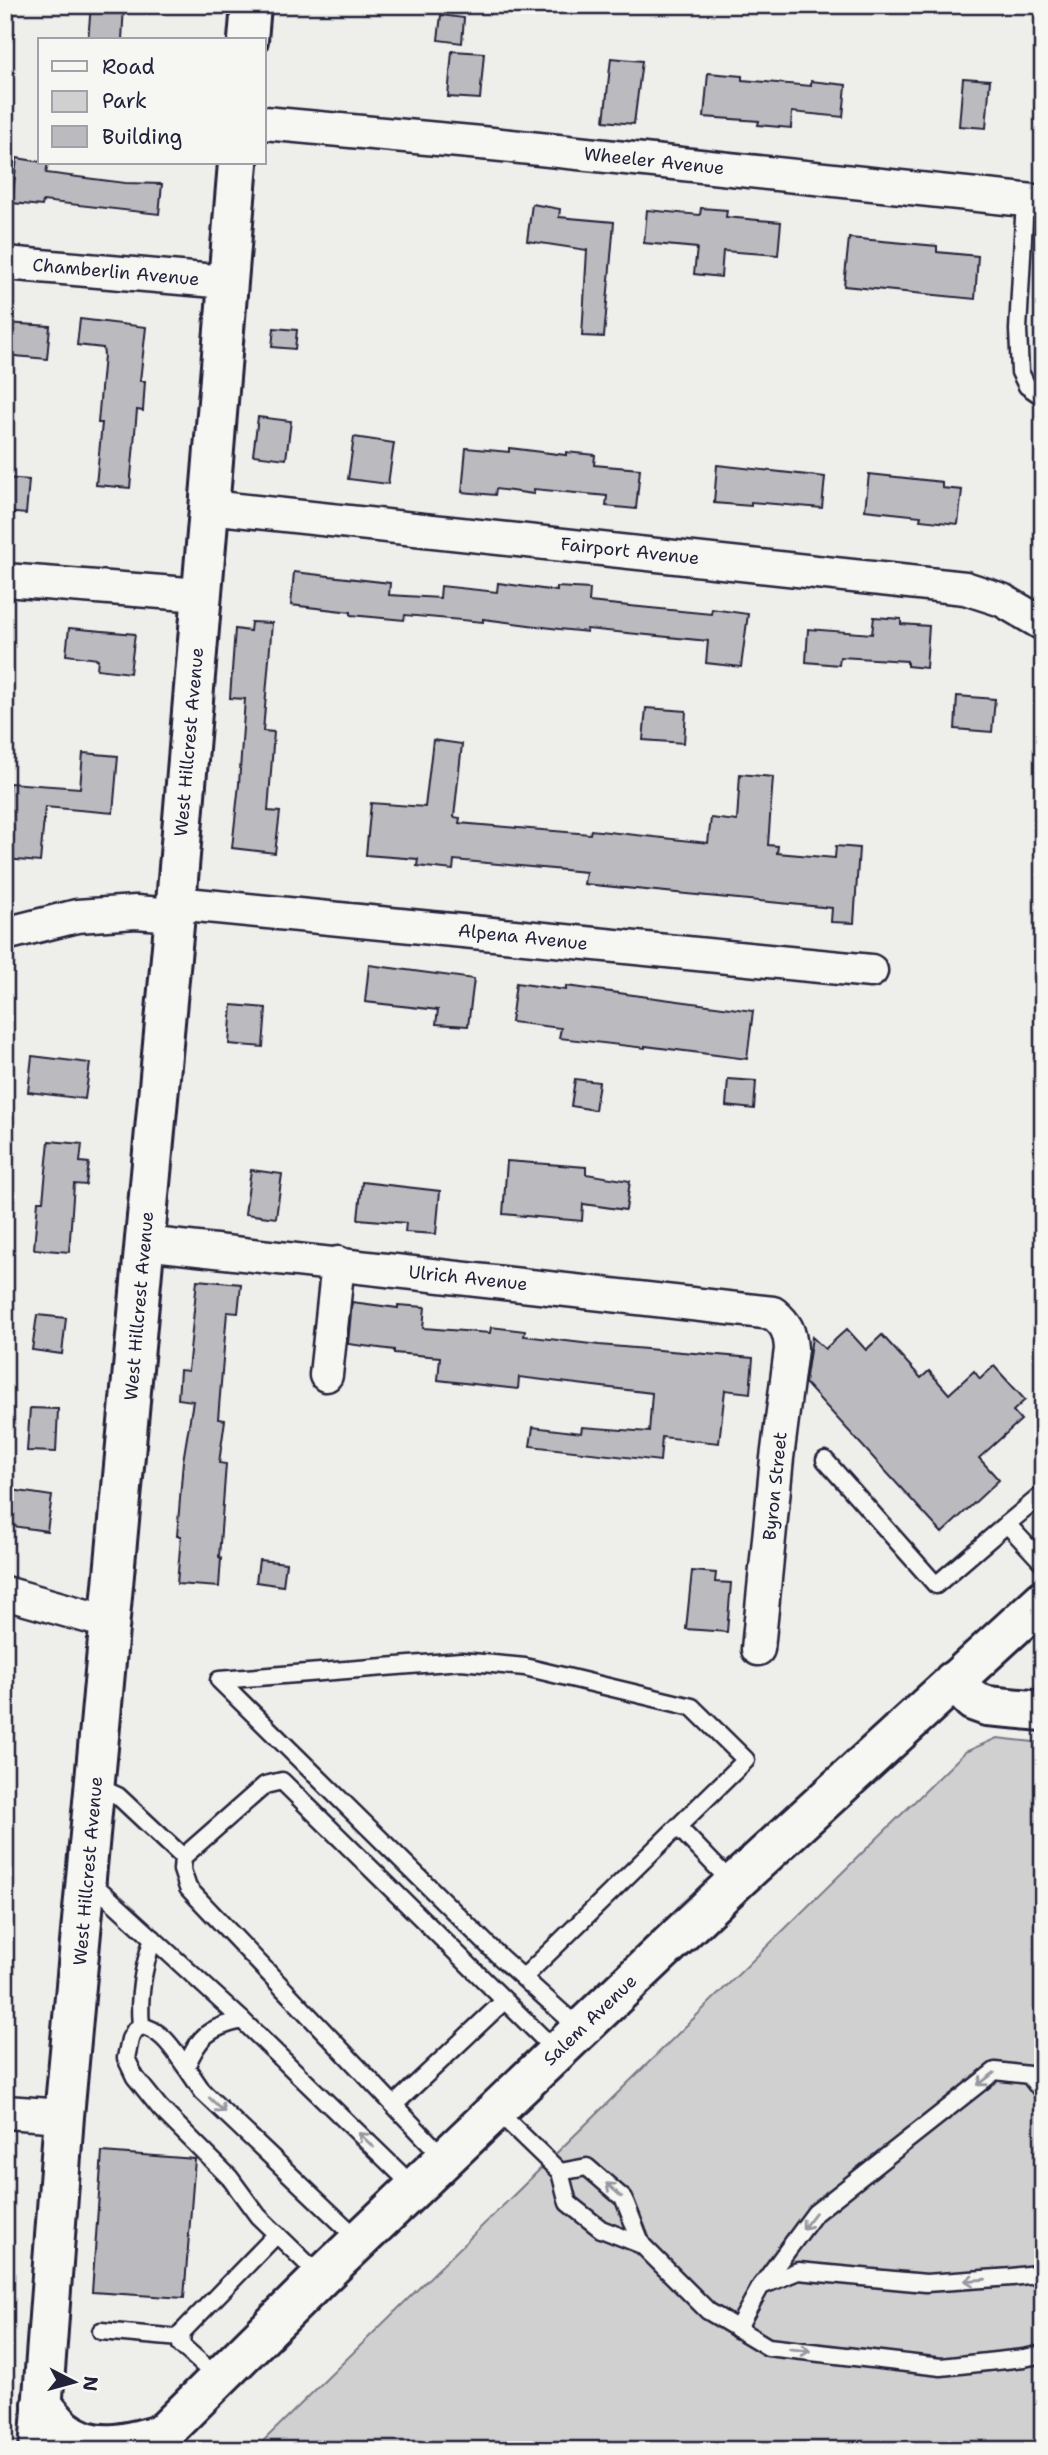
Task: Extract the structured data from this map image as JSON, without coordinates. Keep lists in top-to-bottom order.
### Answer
{
  "streets": {
    "street": [
      "Wheeler Avenue",
      "Chamberlin Avenue",
      "Fairport Avenue",
      "West Hillcrest Avenue",
      "Alpena Avenue",
      "Ulrich Avenue",
      "Byron Street",
      "Salem Avenue"
    ]
  },
  "crossings": [
    ["Chamberlin Avenue", "West Hillcrest Avenue"],
    ["Fairport Avenue", "West Hillcrest Avenue"],
    ["West Hillcrest Avenue", "Alpena Avenue"],
    ["West Hillcrest Avenue", "Ulrich Avenue"],
    ["Ulrich Avenue", "Byron Street"]
  ],
  "legend": ["Road", "Park", "Building"],
  "north": "right"
}
